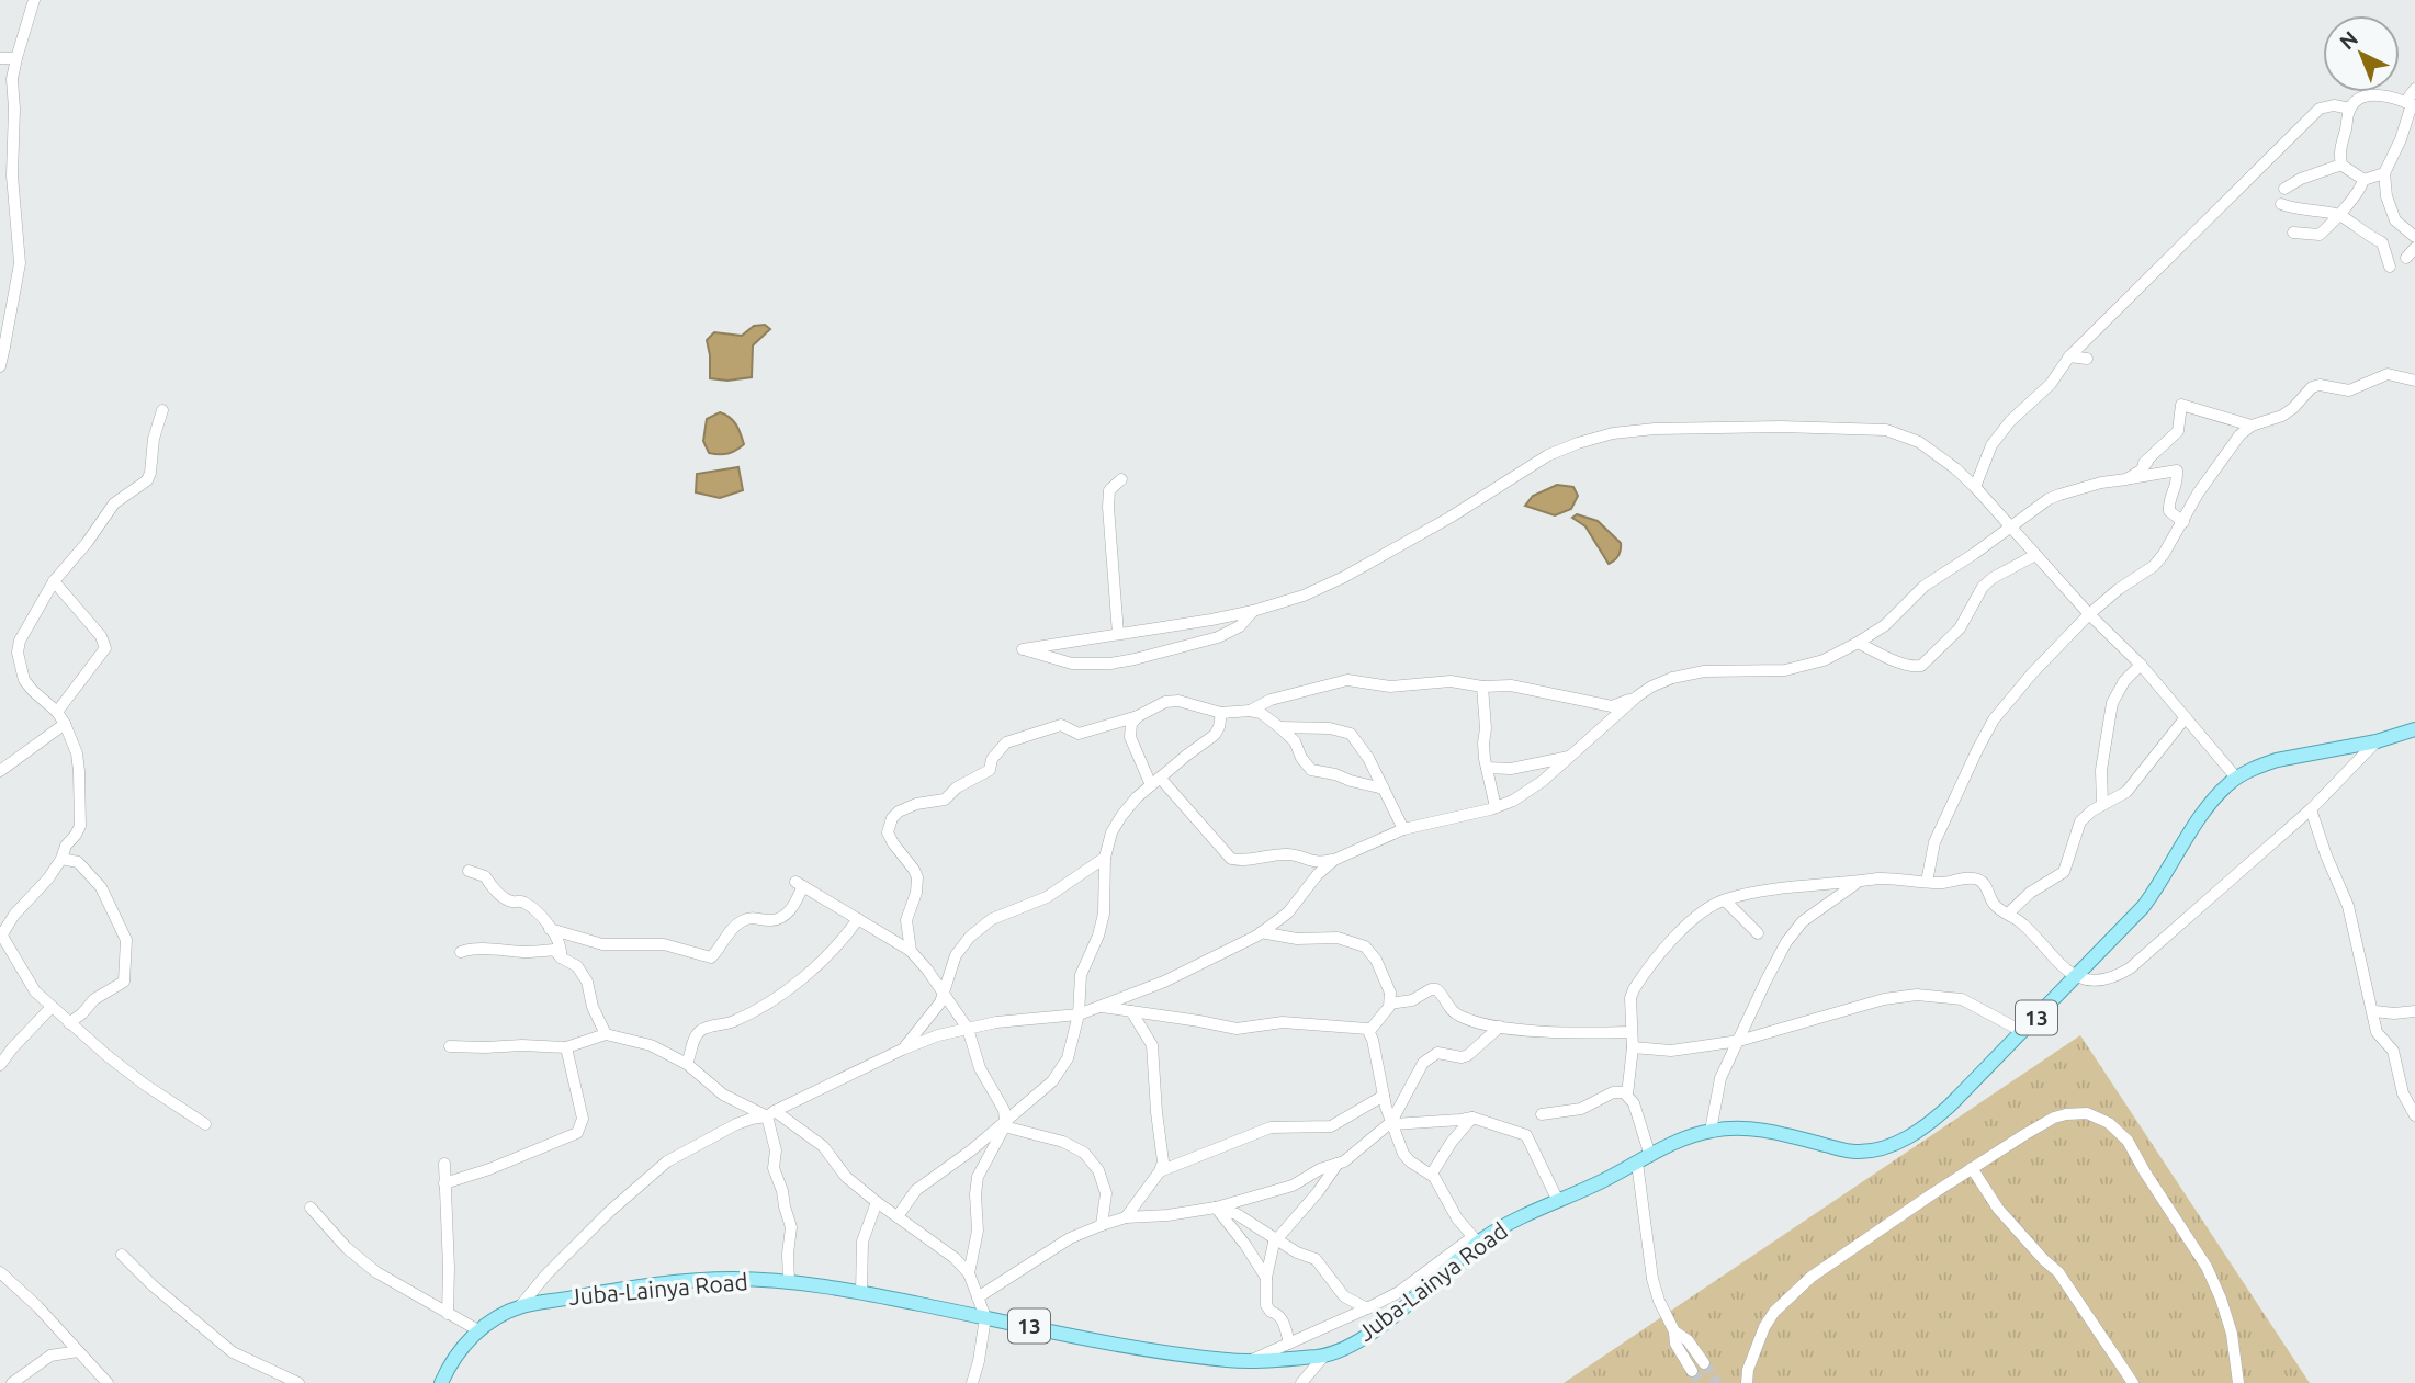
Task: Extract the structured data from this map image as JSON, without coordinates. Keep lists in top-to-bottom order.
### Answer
{
  "streets": {
    "main road": ["13", "Juba-Lainya Road"]
  },
  "north": "top left"
}
